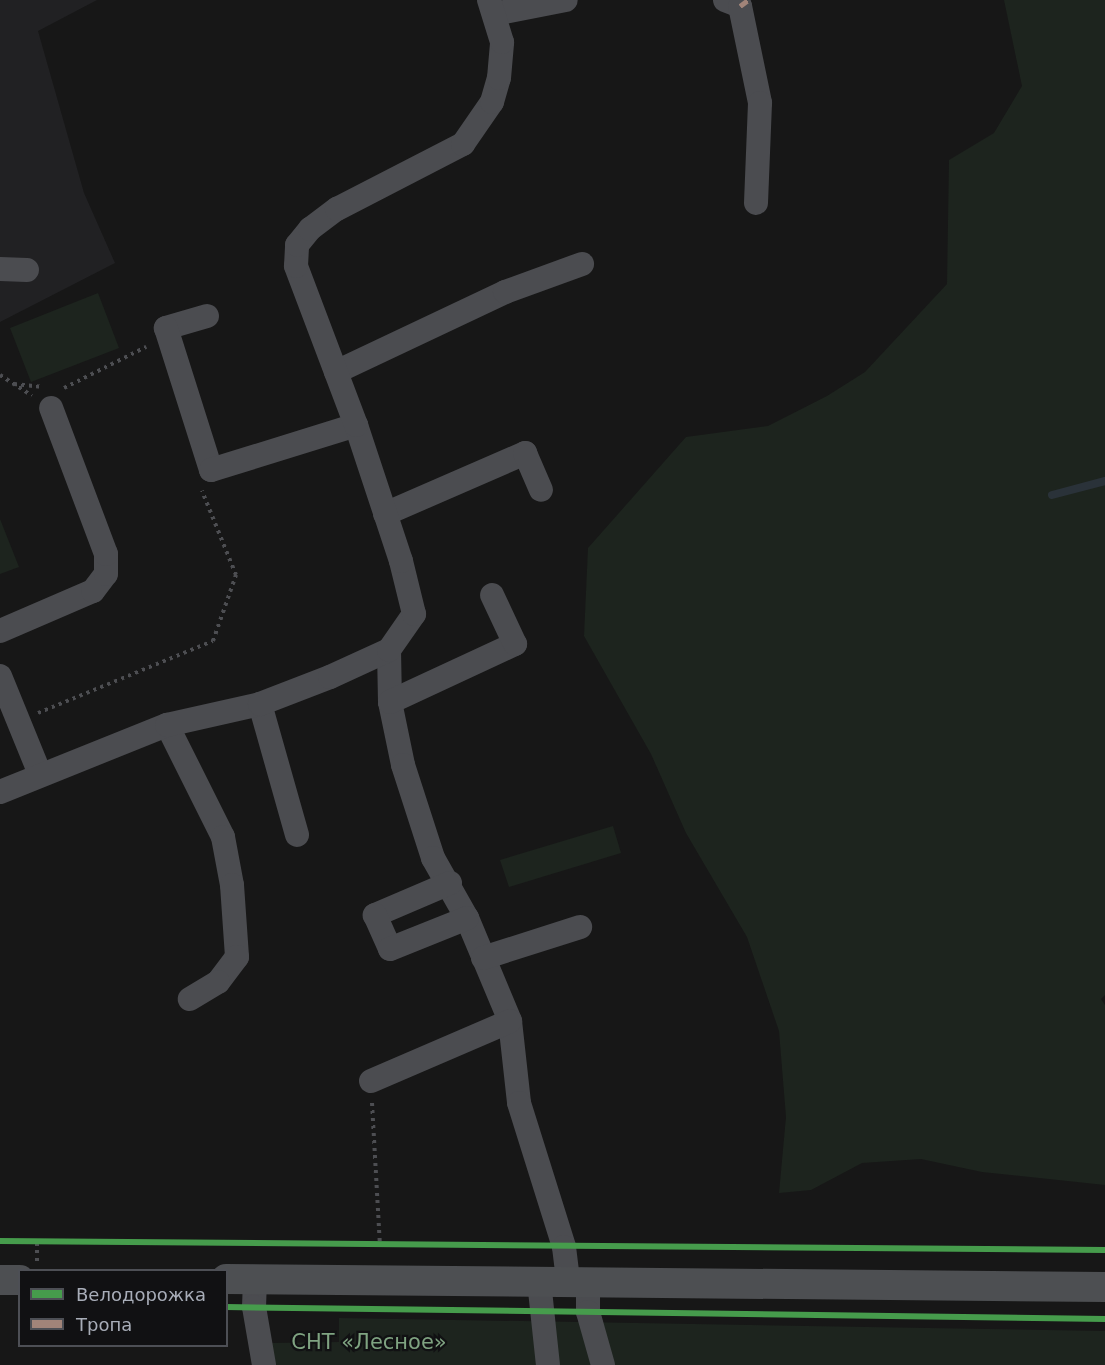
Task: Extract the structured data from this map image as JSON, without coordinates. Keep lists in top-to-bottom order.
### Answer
{
  "parks": ["СНТ «Лесное»"],
  "legend": ["Велодорожка", "Тропа"]
}
